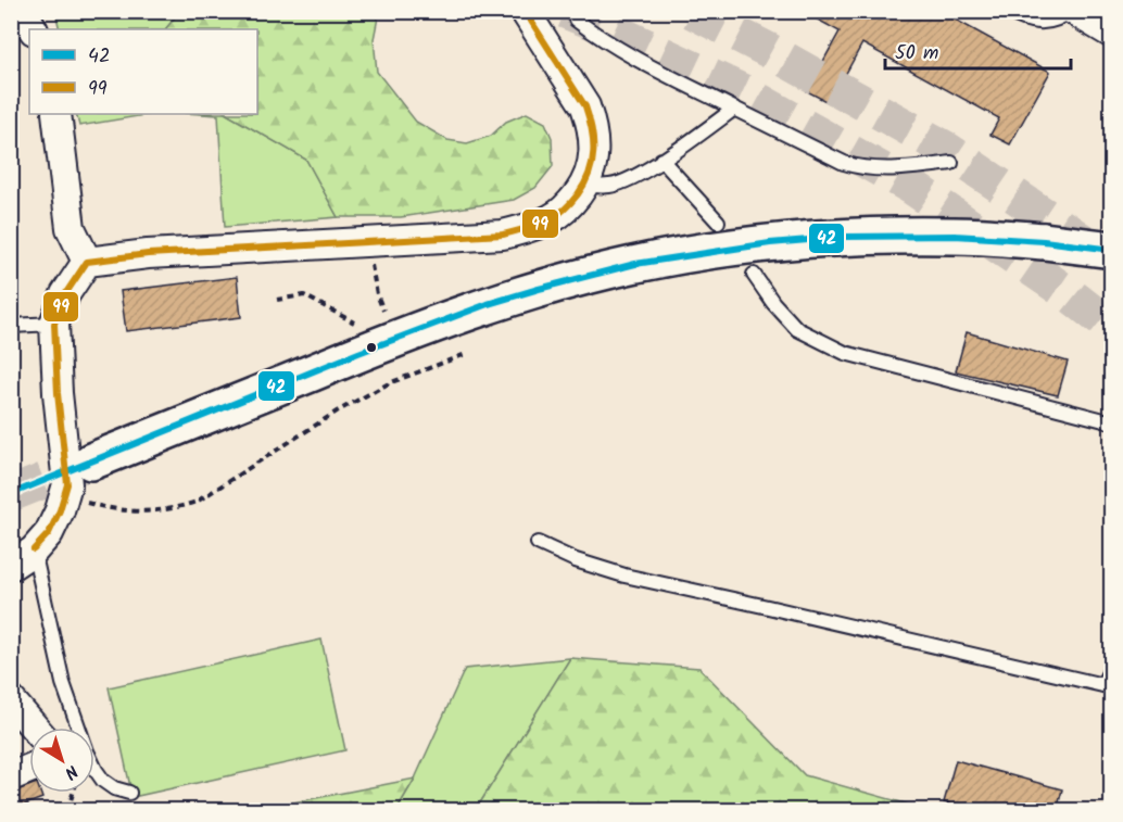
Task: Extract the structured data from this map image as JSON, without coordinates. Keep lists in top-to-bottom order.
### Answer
{
  "lines": ["transit line 99", "transit line 42"],
  "legend": ["42", "99"],
  "scale_bar": "50 m",
  "north": "bottom right"
}
